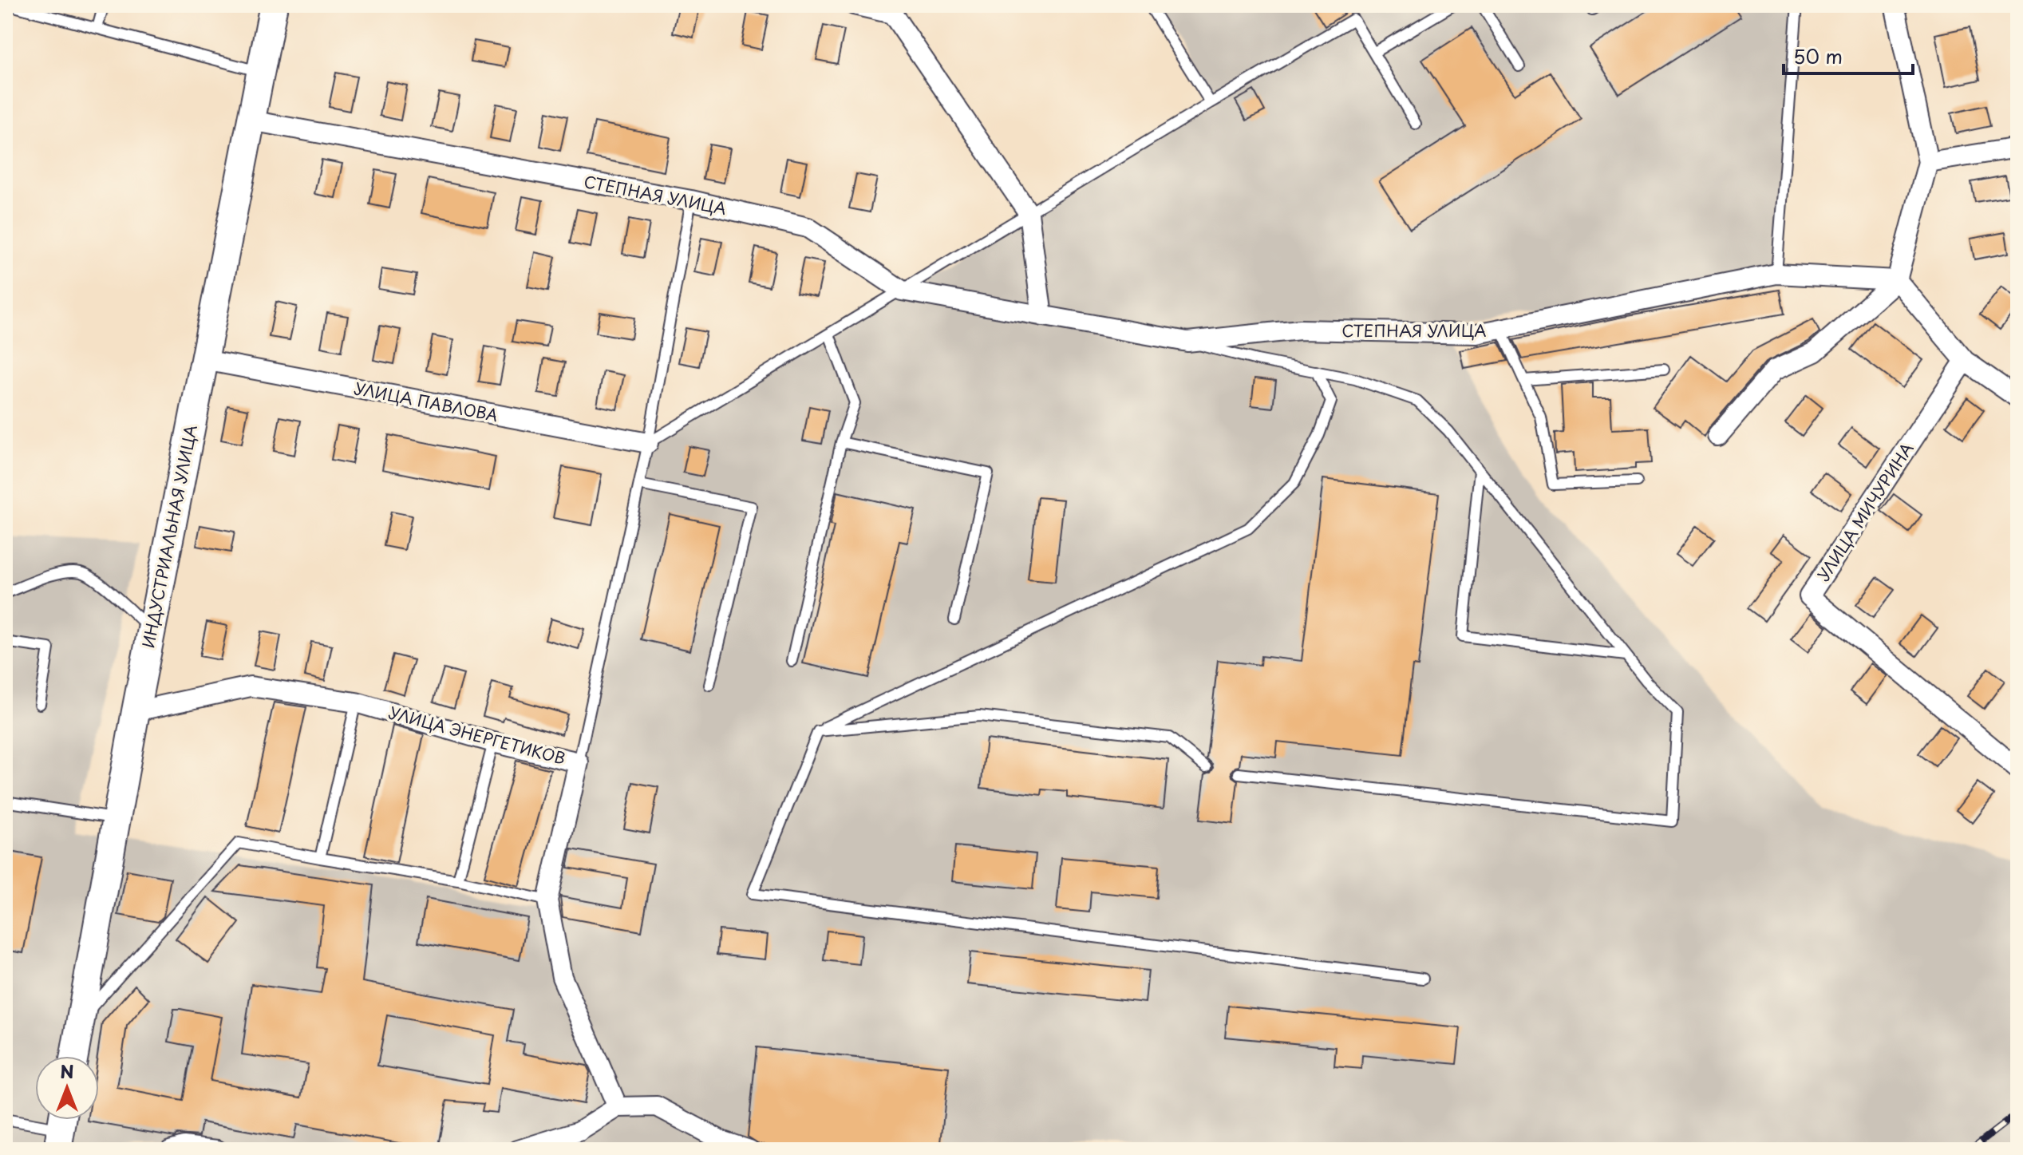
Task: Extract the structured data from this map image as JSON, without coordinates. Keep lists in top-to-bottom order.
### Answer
{
  "streets": {
    "street": [
      "СТЕПНАЯ УЛИЦА",
      "УЛИЦА ПАВЛОВА",
      "УЛИЦА МИЧУРИНА",
      "ИНДУСТРИАЛЬНАЯ УЛИЦА",
      "УЛИЦА ЭНЕРГЕТИКОВ"
    ]
  },
  "crossings": [
    ["СТЕПНАЯ УЛИЦА", "ИНДУСТРИАЛЬНАЯ УЛИЦА"],
    ["УЛИЦА ПАВЛОВА", "ИНДУСТРИАЛЬНАЯ УЛИЦА"],
    ["ИНДУСТРИАЛЬНАЯ УЛИЦА", "УЛИЦА ЭНЕРГЕТИКОВ"]
  ],
  "scale_bar": "50 m",
  "north": "top"
}
